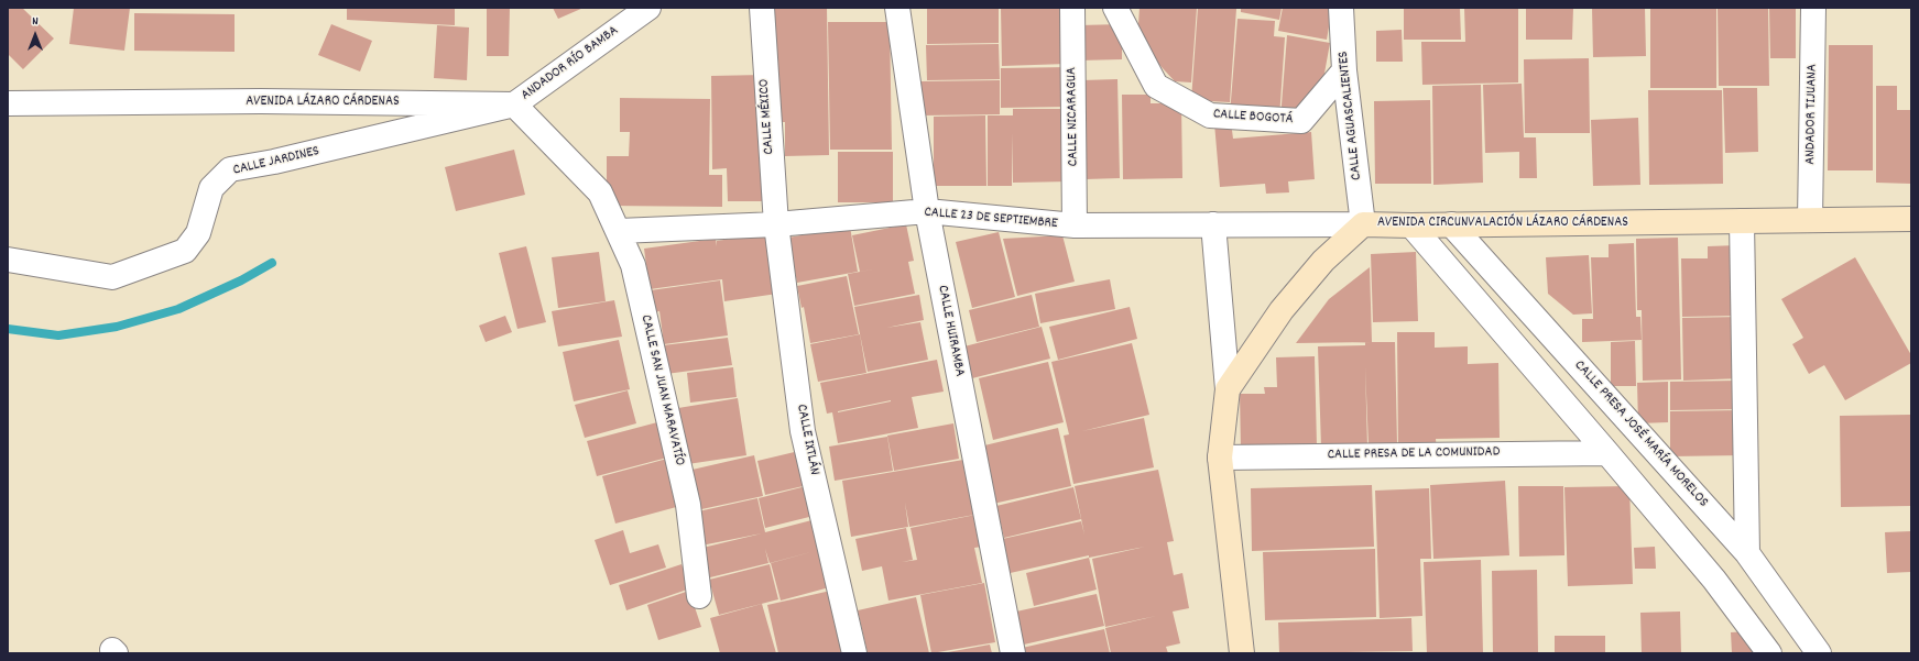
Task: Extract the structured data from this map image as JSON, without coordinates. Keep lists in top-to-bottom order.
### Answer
{
  "streets": {
    "street": [
      "ANDADOR RÍO BAMBA",
      "AVENIDA LÁZARO CÁRDENAS",
      "ANDADOR TIJUANA",
      "CALLE AGUASCALIENTES",
      "CALLE MÉXICO",
      "CALLE NICARAGUA",
      "CALLE BOGOTÁ",
      "CALLE JARDINES",
      "CALLE 23 DE SEPTIEMBRE",
      "AVENIDA CIRCUNVALACIÓN LÁZARO CÁRDENAS",
      "CALLE HUIRAMBA",
      "CALLE SAN JUAN MARAVATÍO",
      "CALLE PRESA JOSÉ MARÍA MORELOS",
      "CALLE IXTLÁN",
      "CALLE PRESA DE LA COMUNIDAD"
    ]
  },
  "crossings": [
    ["ANDADOR RÍO BAMBA", "AVENIDA LÁZARO CÁRDENAS"],
    ["ANDADOR RÍO BAMBA", "CALLE JARDINES"],
    ["ANDADOR RÍO BAMBA", "CALLE SAN JUAN MARAVATÍO"],
    ["AVENIDA LÁZARO CÁRDENAS", "CALLE JARDINES"],
    ["AVENIDA LÁZARO CÁRDENAS", "CALLE SAN JUAN MARAVATÍO"],
    ["ANDADOR TIJUANA", "AVENIDA CIRCUNVALACIÓN LÁZARO CÁRDENAS"],
    ["CALLE AGUASCALIENTES", "CALLE BOGOTÁ"],
    ["CALLE AGUASCALIENTES", "CALLE 23 DE SEPTIEMBRE"],
    ["CALLE AGUASCALIENTES", "AVENIDA CIRCUNVALACIÓN LÁZARO CÁRDENAS"],
    ["CALLE MÉXICO", "CALLE 23 DE SEPTIEMBRE"],
    ["CALLE MÉXICO", "CALLE IXTLÁN"],
    ["CALLE NICARAGUA", "CALLE 23 DE SEPTIEMBRE"],
    ["CALLE JARDINES", "CALLE SAN JUAN MARAVATÍO"],
    ["CALLE 23 DE SEPTIEMBRE", "AVENIDA CIRCUNVALACIÓN LÁZARO CÁRDENAS"],
    ["CALLE 23 DE SEPTIEMBRE", "CALLE HUIRAMBA"],
    ["CALLE 23 DE SEPTIEMBRE", "CALLE SAN JUAN MARAVATÍO"],
    ["CALLE 23 DE SEPTIEMBRE", "CALLE IXTLÁN"],
    ["AVENIDA CIRCUNVALACIÓN LÁZARO CÁRDENAS", "CALLE PRESA JOSÉ MARÍA MORELOS"],
    ["AVENIDA CIRCUNVALACIÓN LÁZARO CÁRDENAS", "CALLE PRESA DE LA COMUNIDAD"]
  ],
  "north": "top"
}
